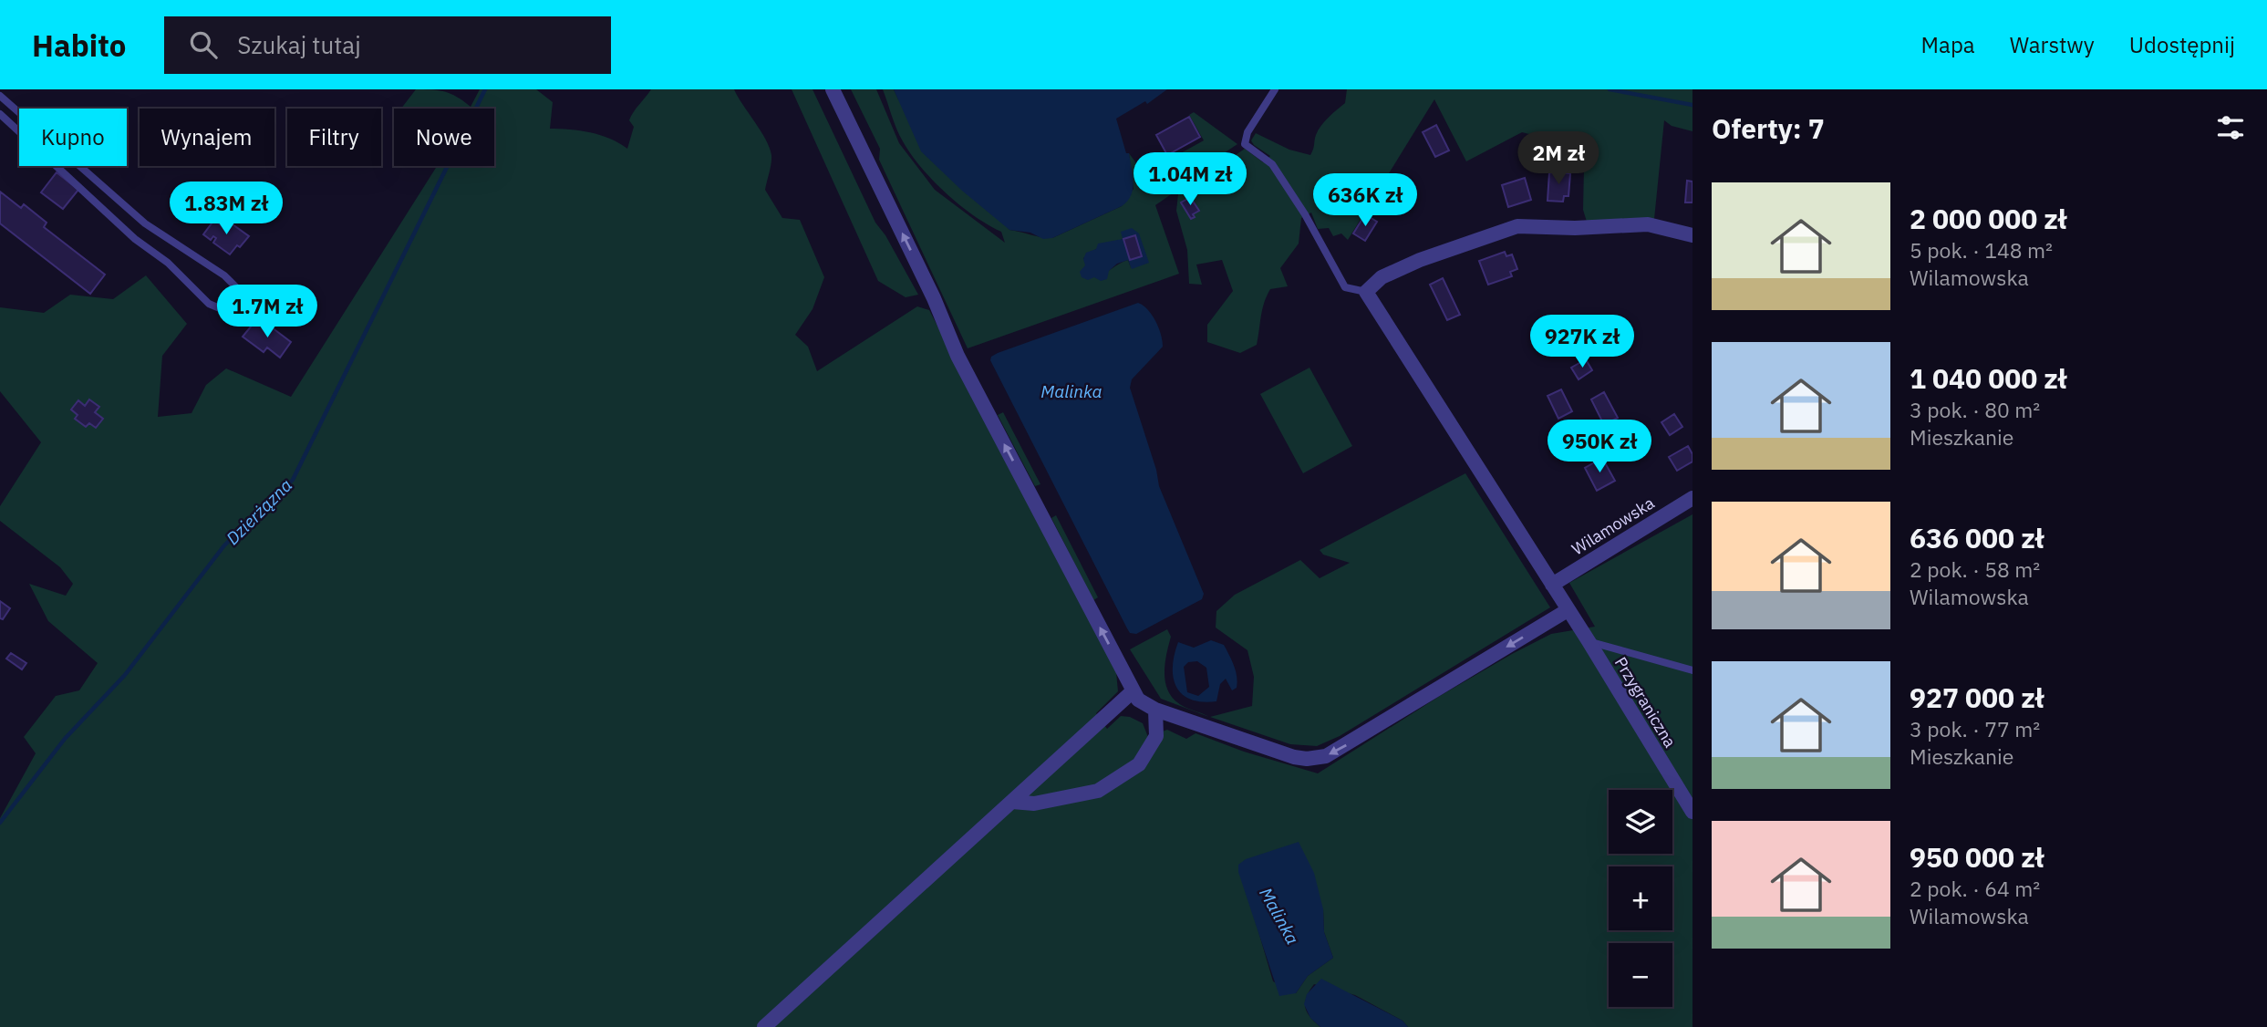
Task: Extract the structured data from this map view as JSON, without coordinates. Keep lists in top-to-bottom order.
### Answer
{
  "streets": {
    "street": ["Wilamowska", "Przygraniczna"]
  },
  "crossings": [
    ["Wilamowska", "Przygraniczna"]
  ],
  "water": ["Malinka", "Dzierżązna"],
  "page": {
    "header": "Habito",
    "search": "Szukaj tutaj",
    "nav": ["Mapa", "Warstwy", "Udostępnij"],
    "heading": "Oferty: 7",
    "chip": [
      "Kupno",
      "Wynajem",
      "Filtry",
      "Nowe"
    ],
    "price": [
      "2M zł",
      "1.04M zł",
      "636K zł",
      "1.83M zł",
      "1.7M zł",
      "927K zł",
      "950K zł"
    ],
    "list": [
      {
        "name": "2 000 000 zł",
        "note": "5 pok. · 148 m² · Wilamowska"
      },
      {
        "name": "1 040 000 zł",
        "note": "3 pok. · 80 m² · Mieszkanie"
      },
      {
        "name": "636 000 zł",
        "note": "2 pok. · 58 m² · Wilamowska"
      },
      {
        "name": "927 000 zł",
        "note": "3 pok. · 77 m² · Mieszkanie"
      },
      {
        "name": "950 000 zł",
        "note": "2 pok. · 64 m² · Wilamowska"
      }
    ],
    "map_buttons": ["+", "−"]
  }
}
